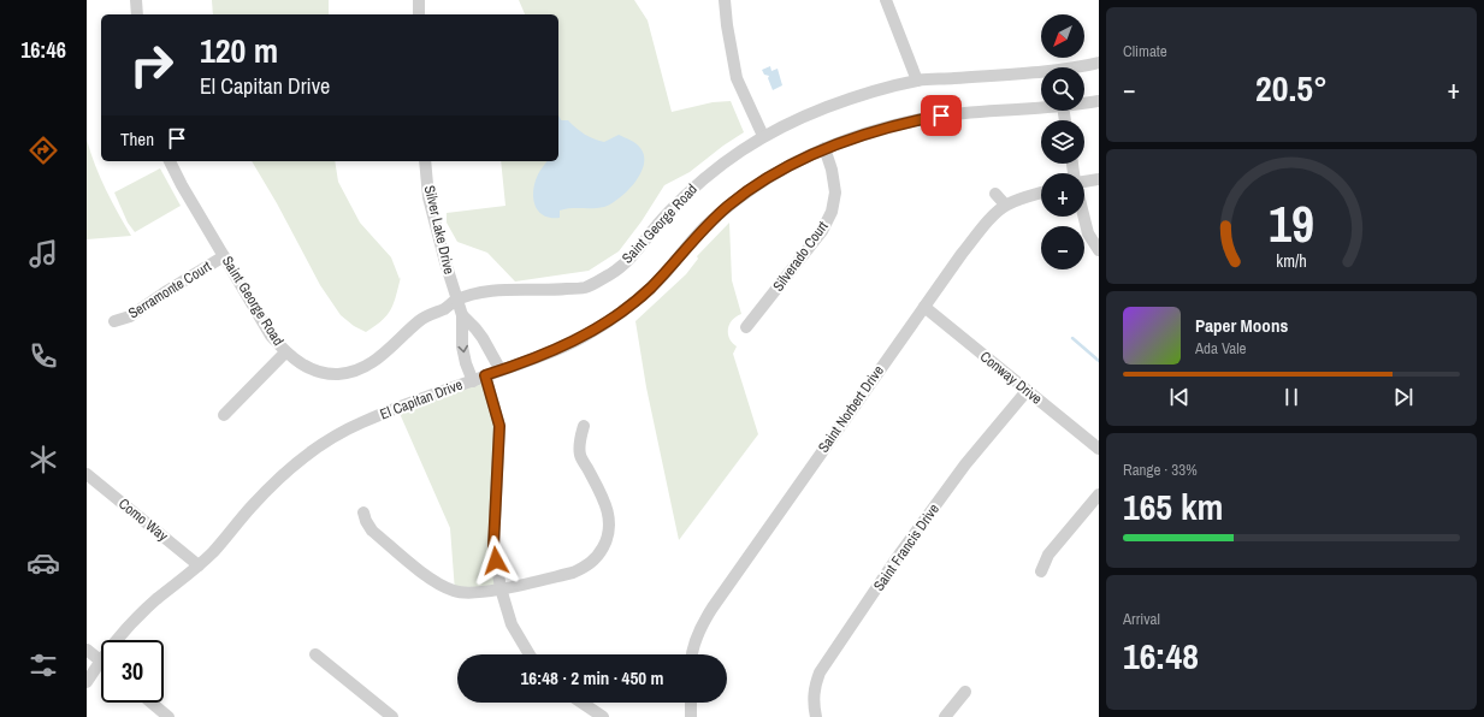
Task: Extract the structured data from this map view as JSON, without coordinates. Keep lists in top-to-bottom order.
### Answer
{
  "streets": {
    "street": [
      "Saint George Road",
      "Silver Lake Drive",
      "Silverado Court",
      "Serramonte Court",
      "Conway Drive",
      "El Capitan Drive",
      "Saint Norbert Drive",
      "Como Way",
      "Saint Francis Drive"
    ]
  },
  "crossings": [
    ["Saint George Road", "Silver Lake Drive"],
    ["Saint George Road", "Serramonte Court"],
    ["Silverado Court", "El Capitan Drive"],
    ["Conway Drive", "Saint Norbert Drive"],
    ["Conway Drive", "Saint Francis Drive"],
    ["El Capitan Drive", "Como Way"]
  ],
  "north": "bottom left",
  "page": {
    "tabs": "16:46",
    "tile": [
      "Climate",
      ["Range · 33%", "165 km"],
      ["Arrival", "16:48"]
    ],
    "map_buttons": ["+", "−"],
    "turn": ["120 m", "El Capitan Drive"],
    "heat": ["−", "20.5°", "+"],
    "then": "Then",
    "song": ["Paper Moons", "Ada Vale"],
    "limit": "30",
    "trip": "16:48 · 2 min · 450 m",
    "gauge": ["19", "km/h"]
  }
}
